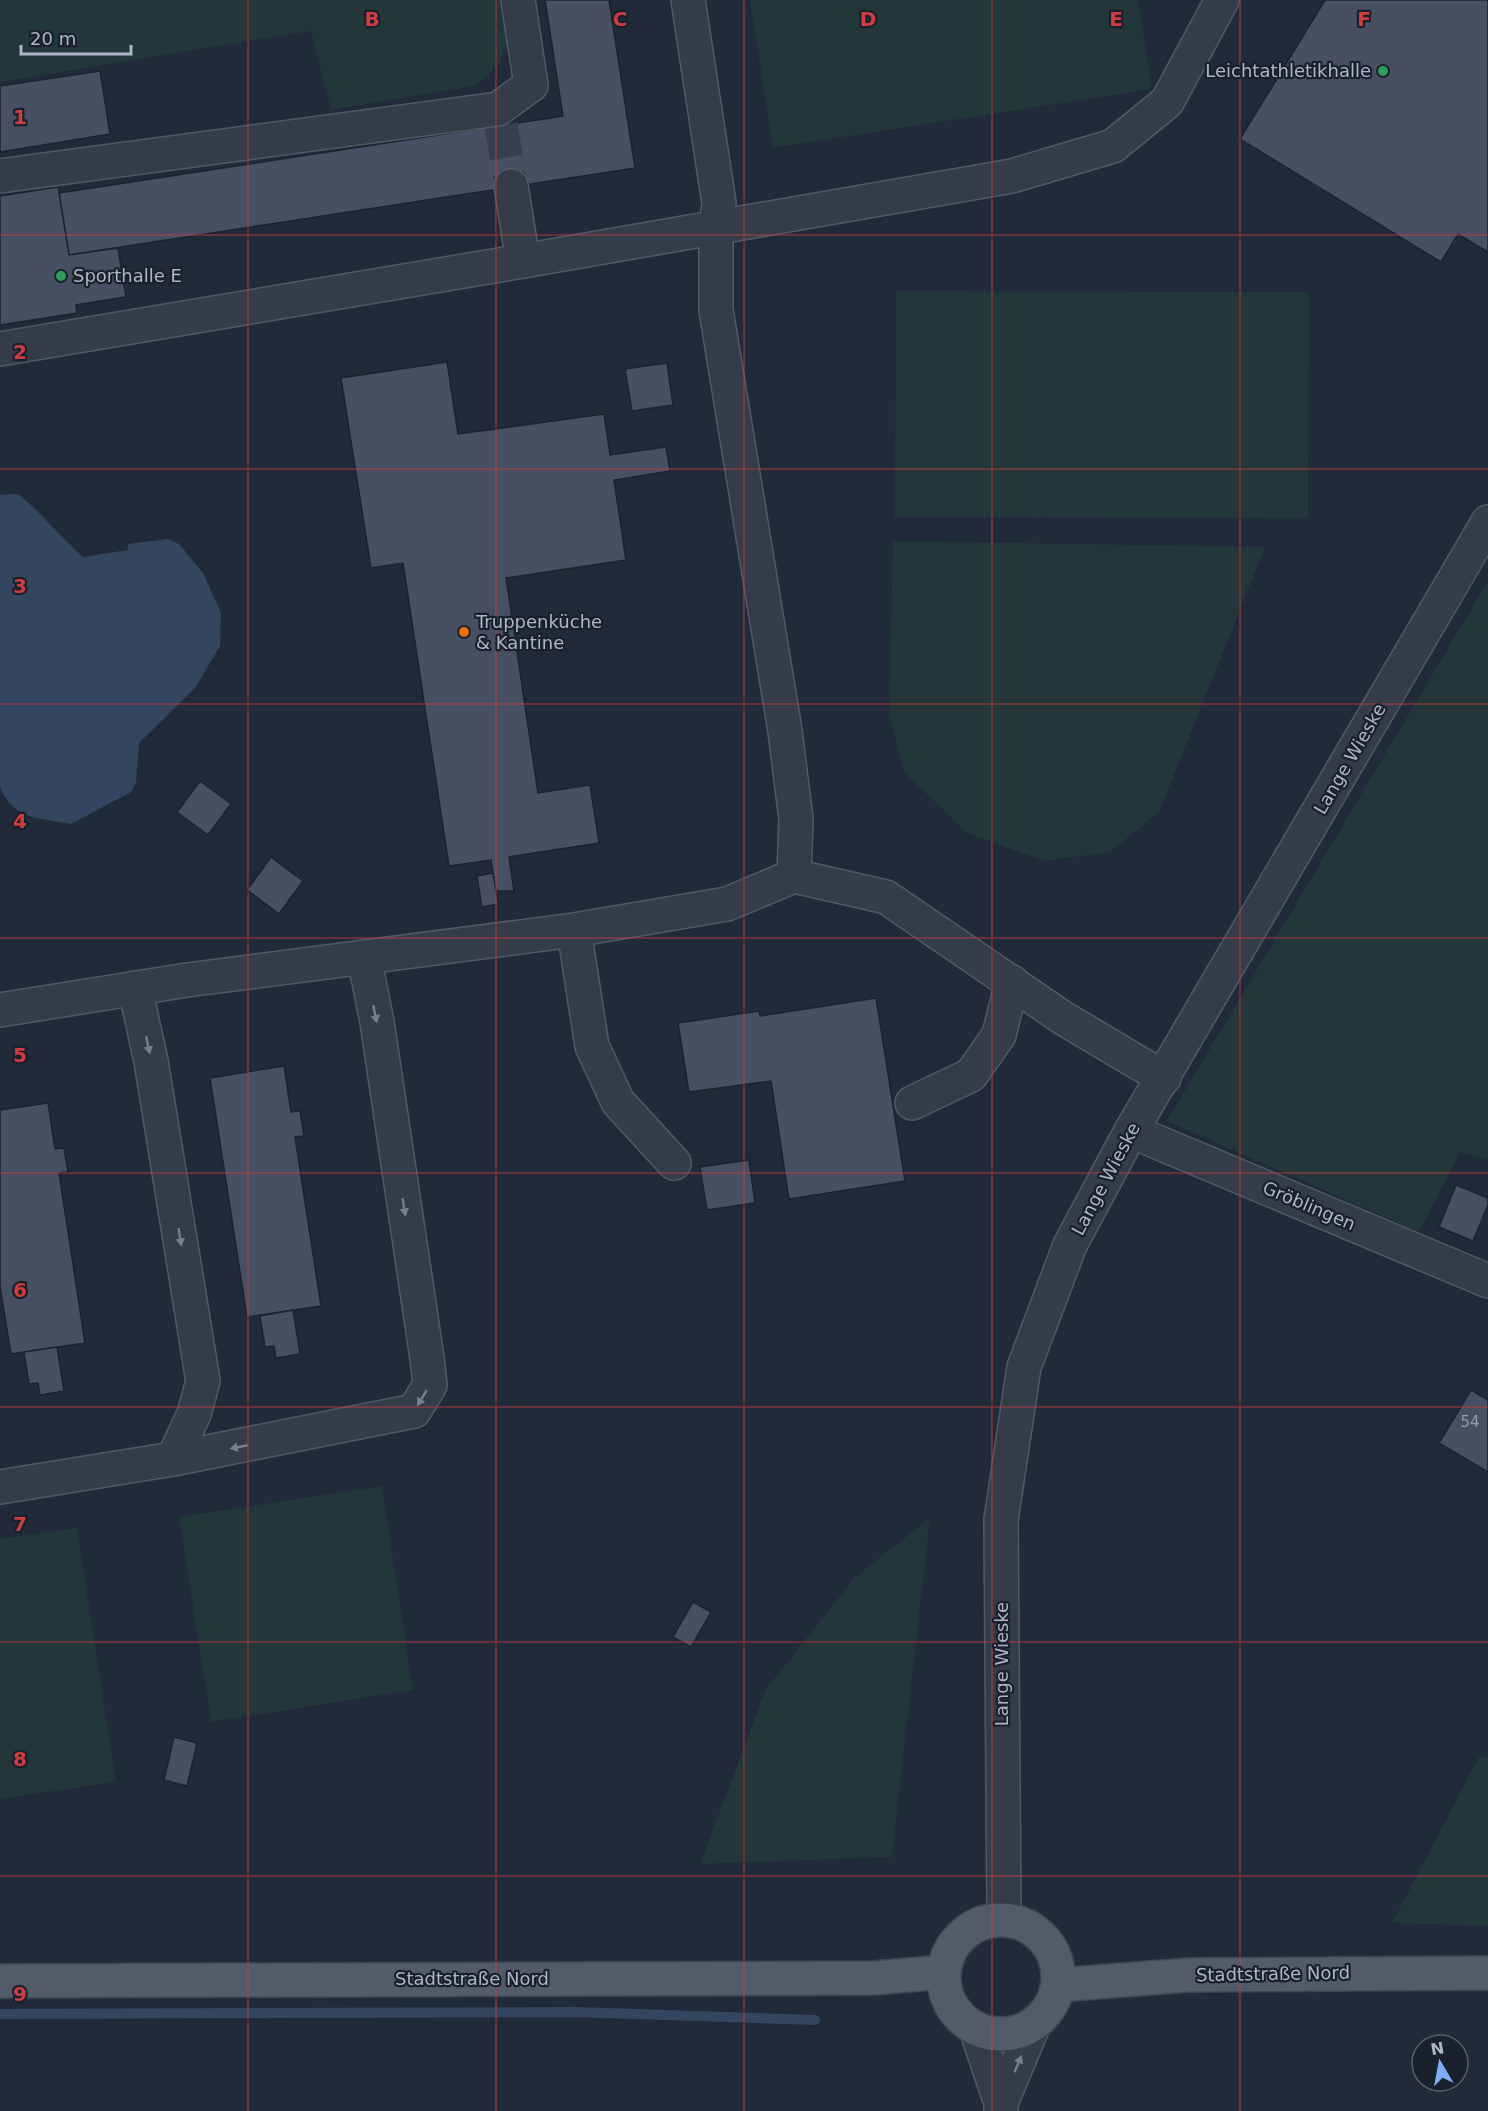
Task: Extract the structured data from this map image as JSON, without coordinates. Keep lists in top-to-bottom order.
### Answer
{
  "streets": {
    "main road": ["Stadtstraße Nord"],
    "street": ["Lange Wieske", "Gröblingen"]
  },
  "crossings": [
    ["Lange Wieske", "Gröblingen"],
    ["Lange Wieske", "Stadtstraße Nord"]
  ],
  "places": ["Leichtathletikhalle", "Sporthalle E", "Truppenküche & Kantine"],
  "house_numbers": ["54"],
  "scale_bar": "20 m",
  "north": "top",
  "grid": {
    "columns": [
      "B",
      "C",
      "D",
      "E",
      "F"
    ],
    "rows": [
      "1",
      "2",
      "3",
      "4",
      "5",
      "6",
      "7",
      "8",
      "9"
    ]
  }
}
